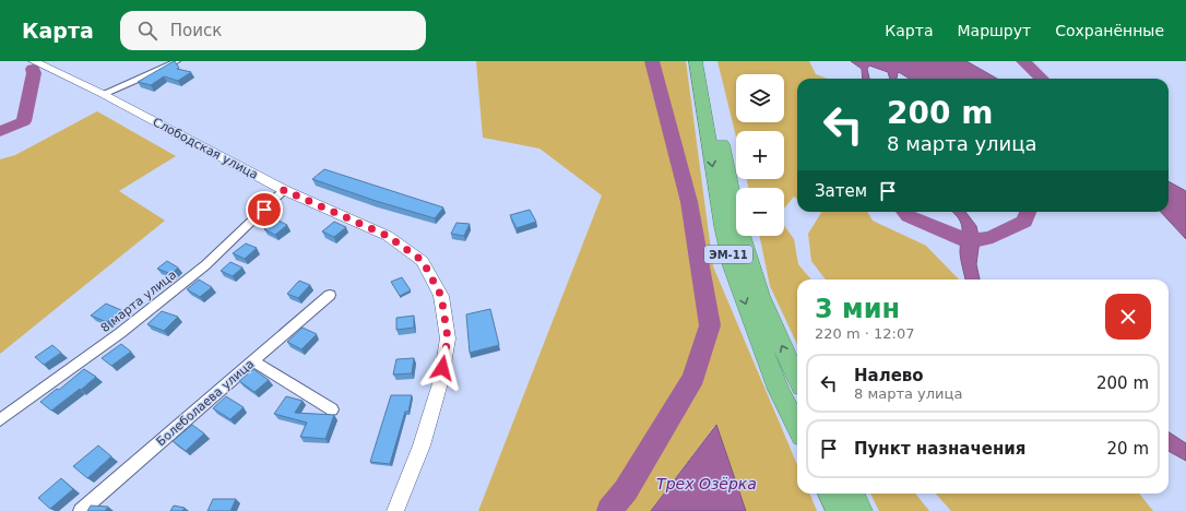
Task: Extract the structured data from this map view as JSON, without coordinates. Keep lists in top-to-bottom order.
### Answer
{
  "streets": {
    "highway": ["ЭМ-11"],
    "street": ["Слободская улица", "8 марта улица", "Болеболаева улица"]
  },
  "crossings": [
    ["Слободская улица", "8 марта улица"]
  ],
  "water": ["Трех Озёрка"],
  "page": {
    "header": "Карта",
    "search": "Поиск",
    "nav": ["Карта", "Маршрут", "Сохранённые"],
    "map_buttons": ["+", "−"],
    "turn": ["200 m", "8 марта улица"],
    "then": "Затем",
    "heading": ["3 мин", "220 m · 12:07"],
    "list": [
      {
        "name": "Налево",
        "note": "8 марта улица",
        "value": "200 m"
      },
      {
        "name": "Пункт назначения",
        "value": "20 m"
      }
    ]
  }
}
